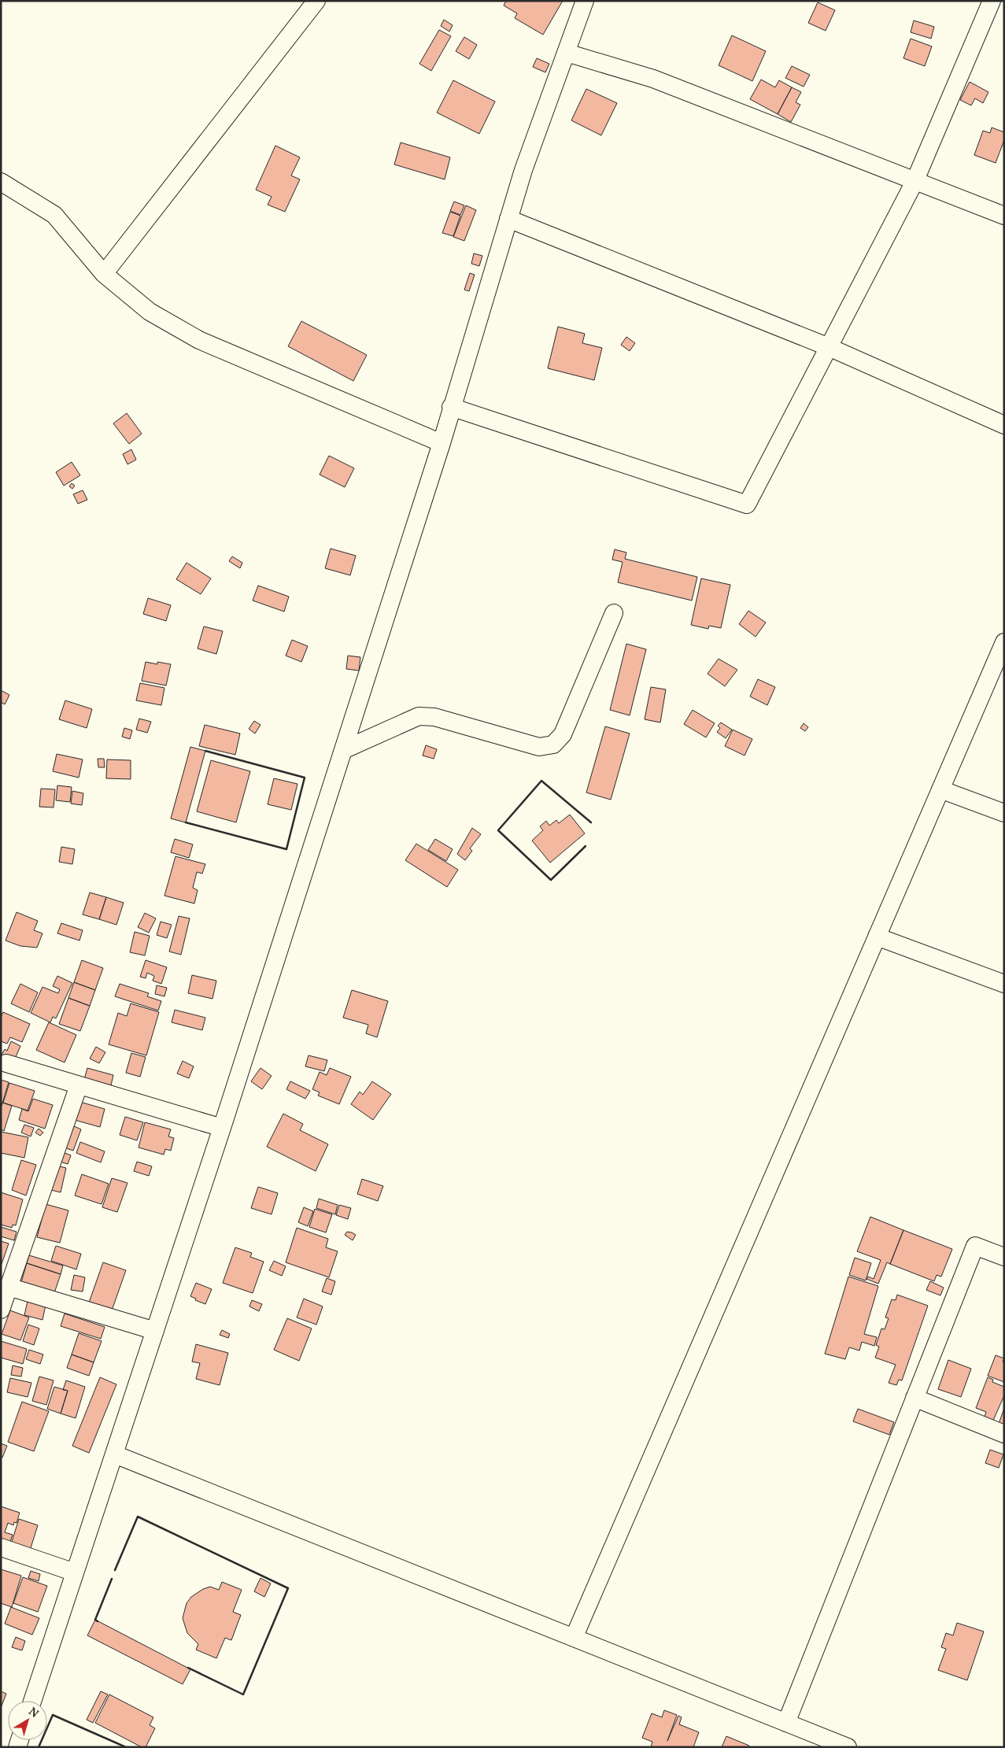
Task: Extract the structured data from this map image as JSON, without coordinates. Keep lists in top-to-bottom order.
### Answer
{
  "north": "top right"
}
